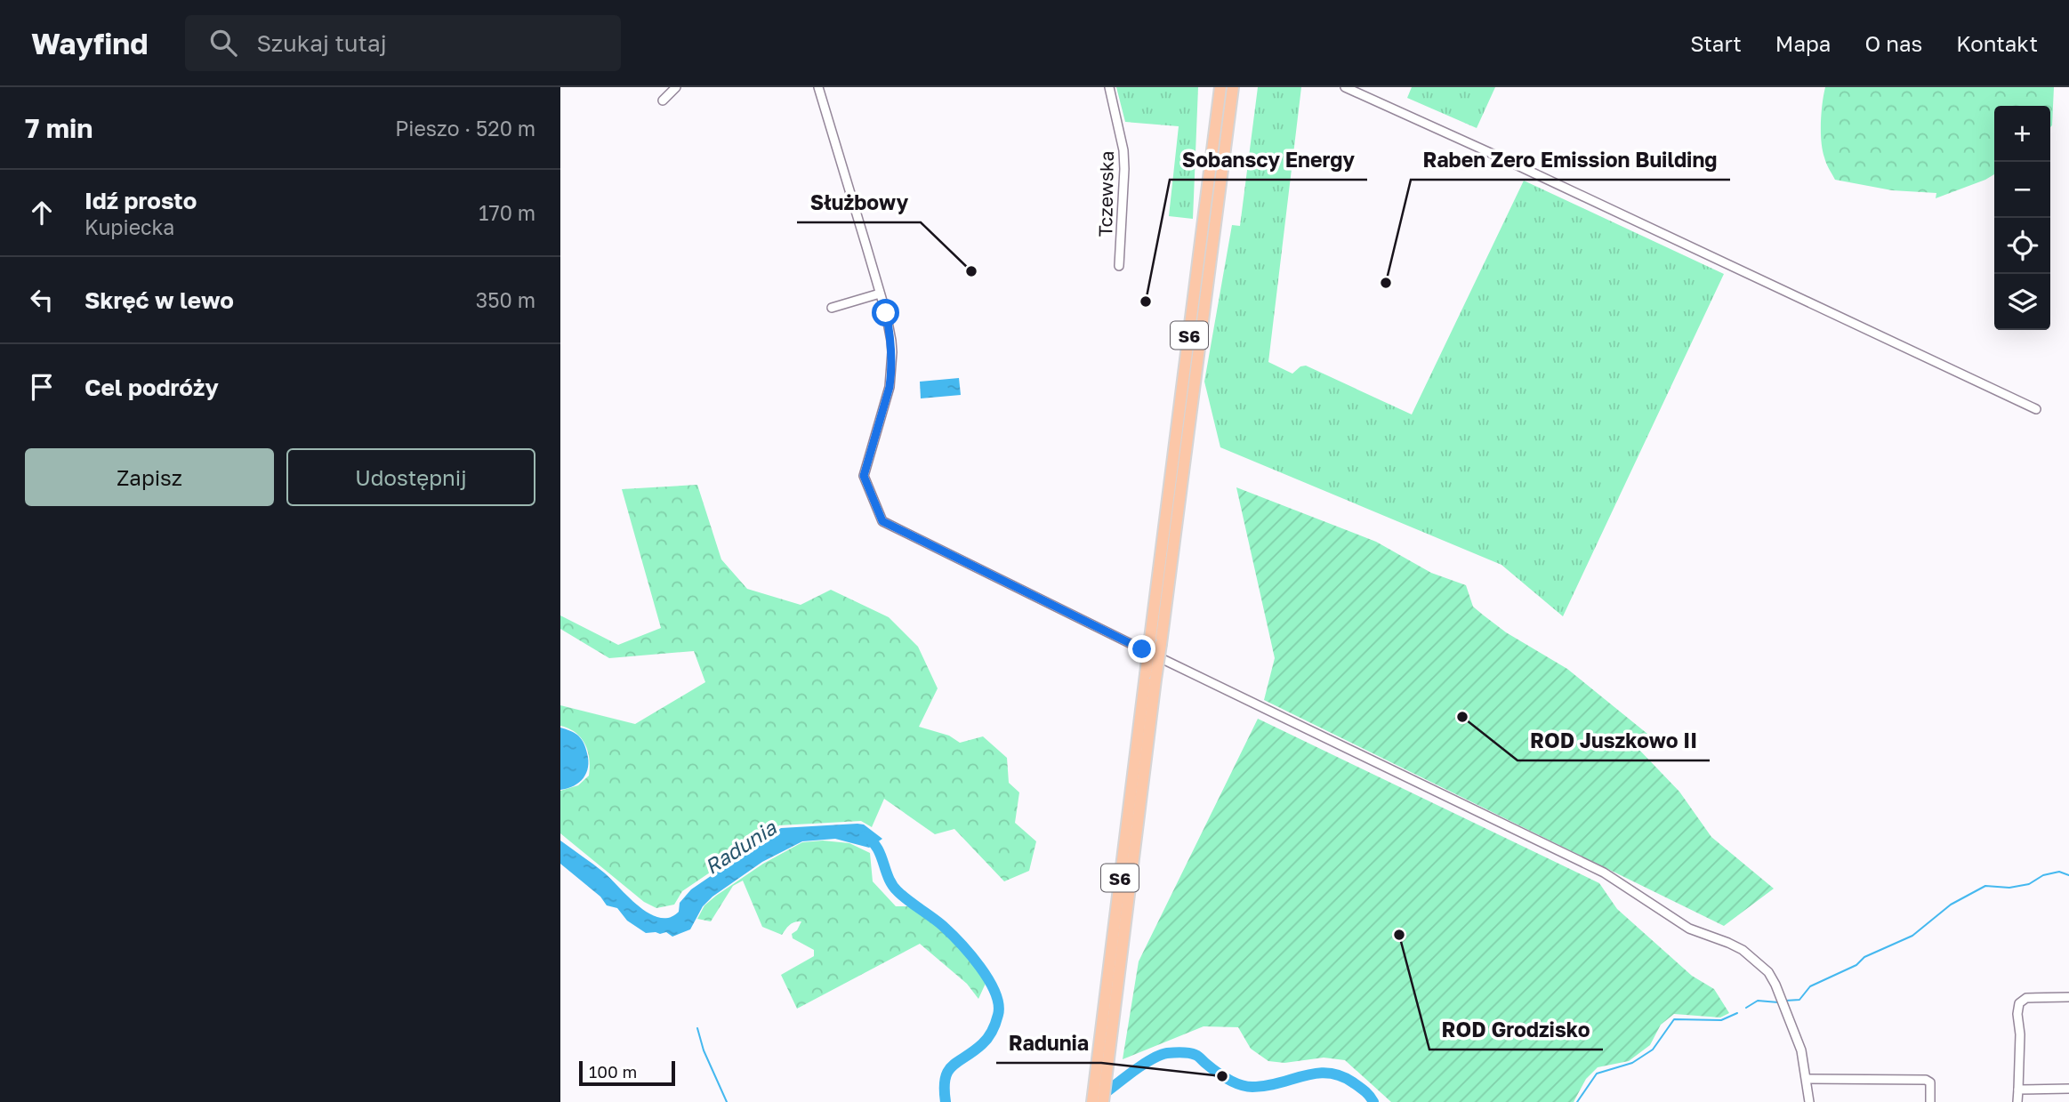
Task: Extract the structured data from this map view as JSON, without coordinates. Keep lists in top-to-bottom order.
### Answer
{
  "streets": {
    "highway": ["S6"],
    "street": ["Tczewska"]
  },
  "water": ["Radunia"],
  "places": [
    "Służbowy",
    "Raben Zero Emission Building",
    "Sobanscy Energy",
    "ROD Juszkowo II",
    "ROD Grodzisko",
    "Radunia"
  ],
  "scale_bar": "100 m",
  "page": {
    "header": "Wayfind",
    "search": "Szukaj tutaj",
    "nav": [
      "Start",
      "Mapa",
      "O nas",
      "Kontakt"
    ],
    "heading": ["7 min", "Pieszo · 520 m"],
    "map_buttons": ["+", "−"],
    "list": [
      ["Idź prosto", "Kupiecka", "170 m"],
      ["Skręć w lewo", "350 m"],
      "Cel podróży"
    ],
    "buttons": ["Zapisz", "Udostępnij"],
    "scale": "100 m"
  }
}
